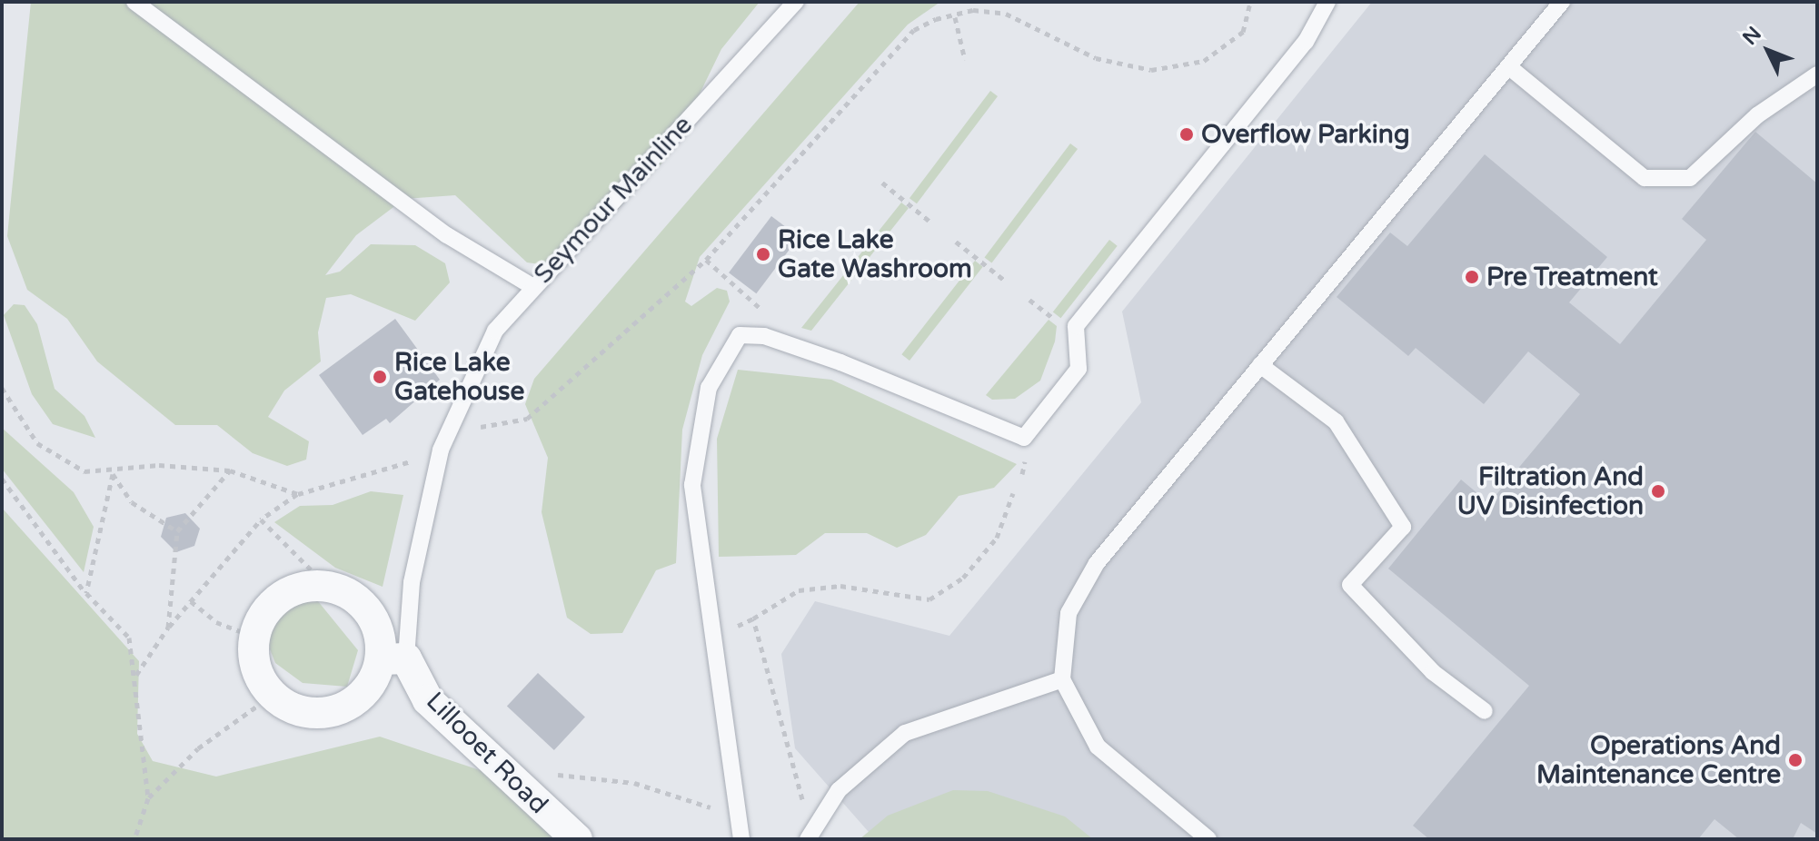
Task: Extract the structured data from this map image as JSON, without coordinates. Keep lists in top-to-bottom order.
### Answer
{
  "streets": {
    "street": ["Lillooet Road"],
    "lane": ["Seymour Mainline"]
  },
  "crossings": [
    ["Seymour Mainline", "Lillooet Road"]
  ],
  "places": [
    "Overflow Parking",
    "Rice Lake Gate Washroom",
    "Pre Treatment",
    "Rice Lake Gatehouse",
    "Filtration And UV Disinfection",
    "Operations And Maintenance Centre"
  ],
  "north": "top left"
}
